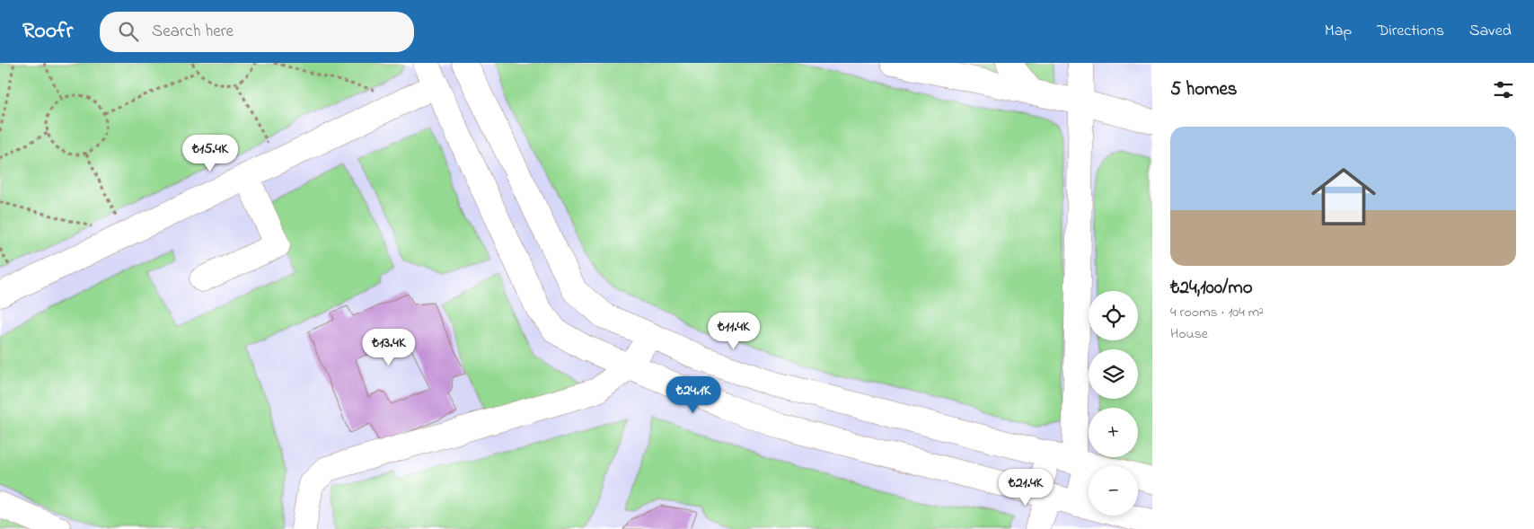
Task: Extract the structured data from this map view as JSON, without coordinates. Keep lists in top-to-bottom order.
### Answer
{
  "page": {
    "header": "Roofr",
    "search": "Search here",
    "nav": ["Map", "Directions", "Saved"],
    "heading": "5 homes",
    "list": [
      {
        "name": "₺24,100/mo",
        "note": "4 rooms · 104 m² · House"
      }
    ],
    "price": [
      "₺15.4K",
      "₺11.4K",
      "₺13.4K",
      "₺24.1K",
      "₺21.4K"
    ],
    "map_buttons": ["+", "−"]
  }
}
